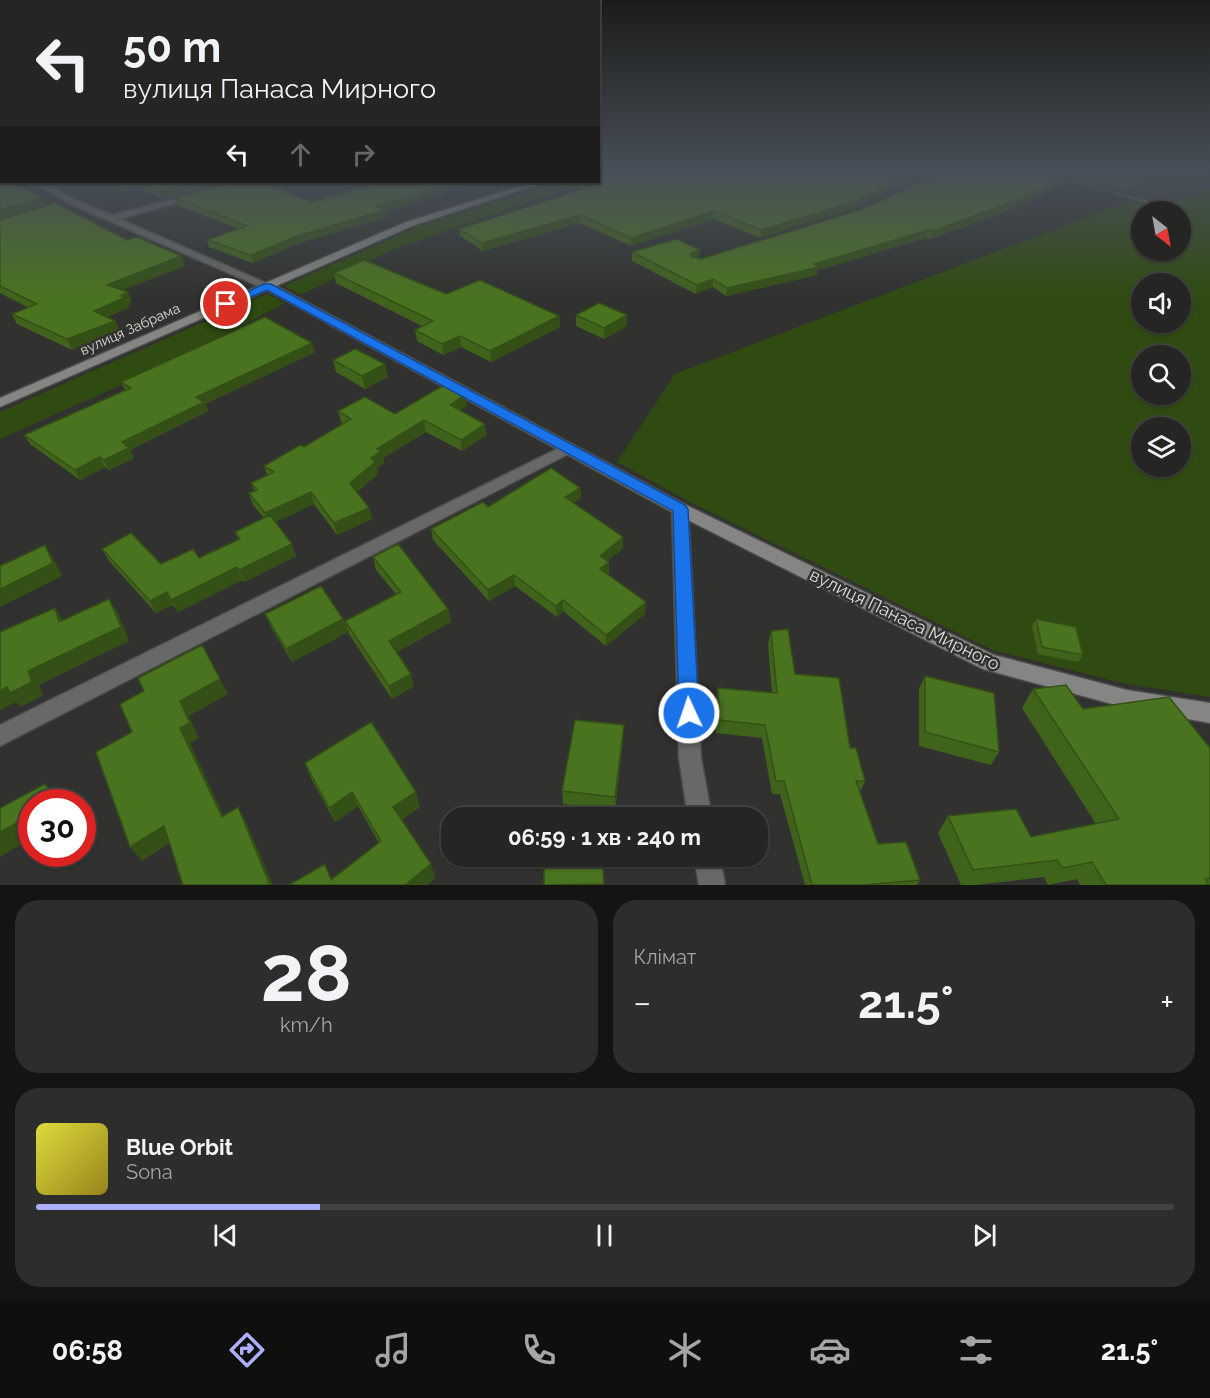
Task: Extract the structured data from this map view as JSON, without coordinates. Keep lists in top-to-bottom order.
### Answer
{
  "streets": {
    "street": ["вулиця Забрама", "вулиця Панаса Мирного"]
  },
  "crossings": [
    ["вулиця Забрама", "вулиця Панаса Мирного"]
  ],
  "north": "bottom right",
  "page": {
    "turn": ["50 m", "вулиця Панаса Мирного"],
    "limit": "30",
    "trip": "06:59 · 1 хв · 240 m",
    "tile": [
      ["28", "km/h"],
      "Клімат"
    ],
    "heat": ["−", "21.5°", "+"],
    "song": ["Blue Orbit", "Sona"],
    "tabs": ["06:58", "21.5°"]
  }
}
